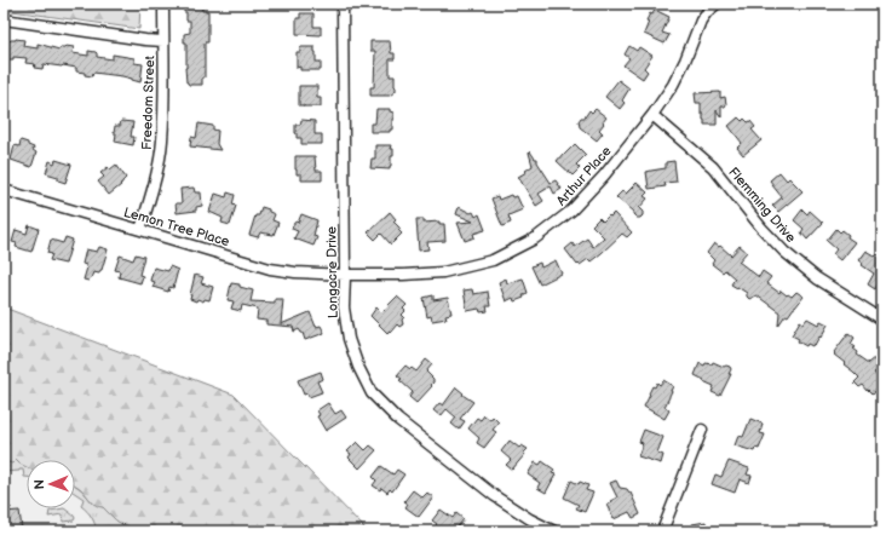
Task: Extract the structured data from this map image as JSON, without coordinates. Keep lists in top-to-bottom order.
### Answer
{
  "streets": {
    "street": [
      "Freedom Street",
      "Arthur Place",
      "Flemming Drive",
      "Lemon Tree Place",
      "Longacre Drive"
    ]
  },
  "crossings": [
    ["Freedom Street", "Lemon Tree Place"],
    ["Arthur Place", "Flemming Drive"],
    ["Arthur Place", "Lemon Tree Place"],
    ["Arthur Place", "Longacre Drive"],
    ["Lemon Tree Place", "Longacre Drive"]
  ],
  "north": "left"
}
